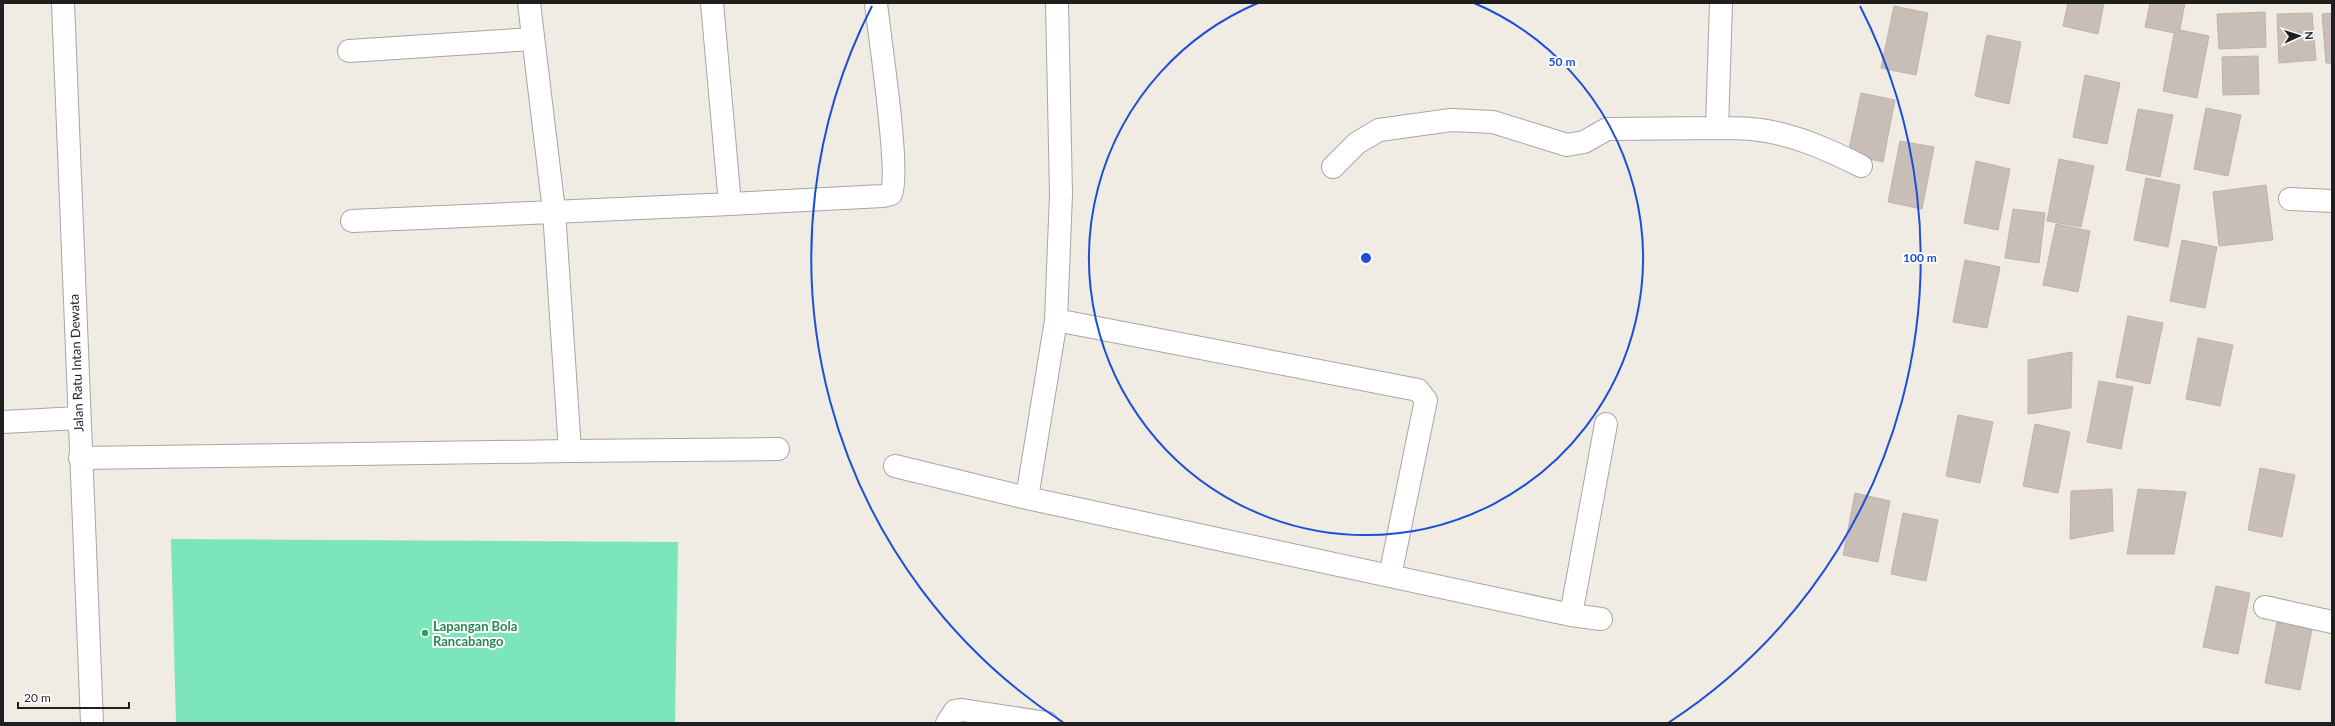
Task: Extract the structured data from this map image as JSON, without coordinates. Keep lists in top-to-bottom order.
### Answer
{
  "streets": {
    "street": ["Jalan Ratu Intan Dewata"]
  },
  "places": ["Lapangan Bola Rancabango"],
  "scale_bar": "20 m",
  "north": "right",
  "rings": ["50 m", "100 m"]
}
